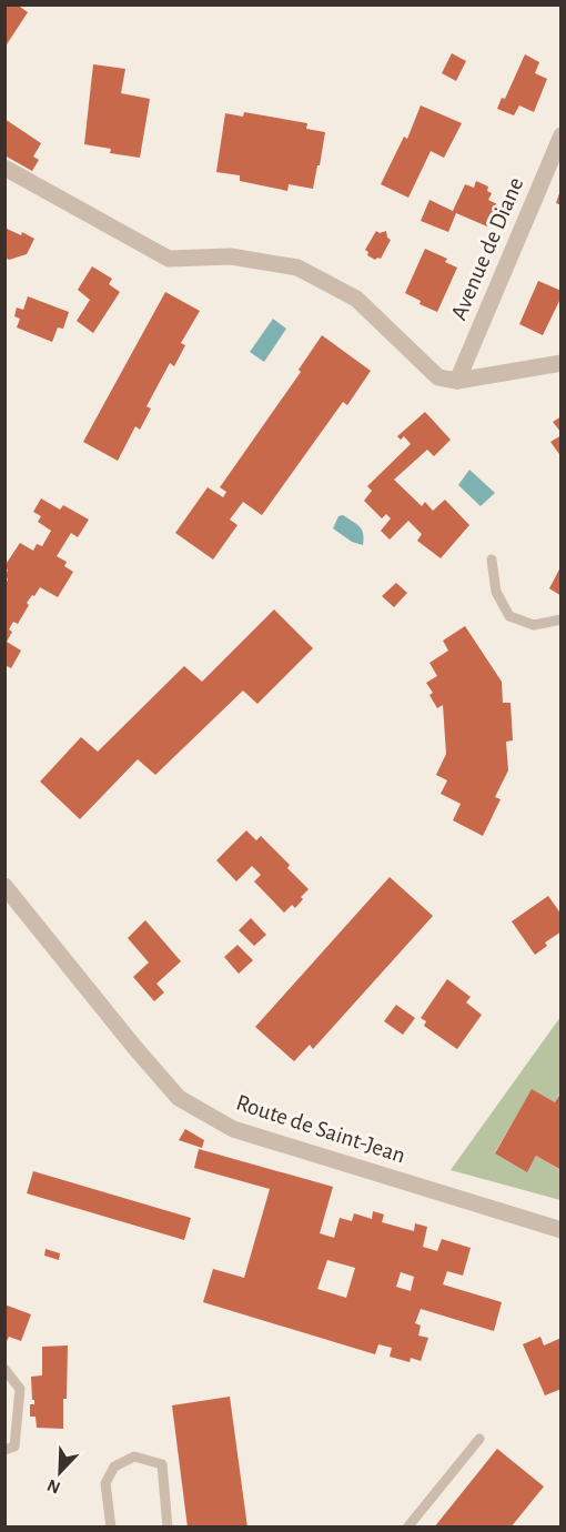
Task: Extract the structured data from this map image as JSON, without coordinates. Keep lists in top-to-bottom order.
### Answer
{
  "streets": {
    "street": ["Avenue de Diane", "Route de Saint-Jean"]
  },
  "north": "bottom left"
}
